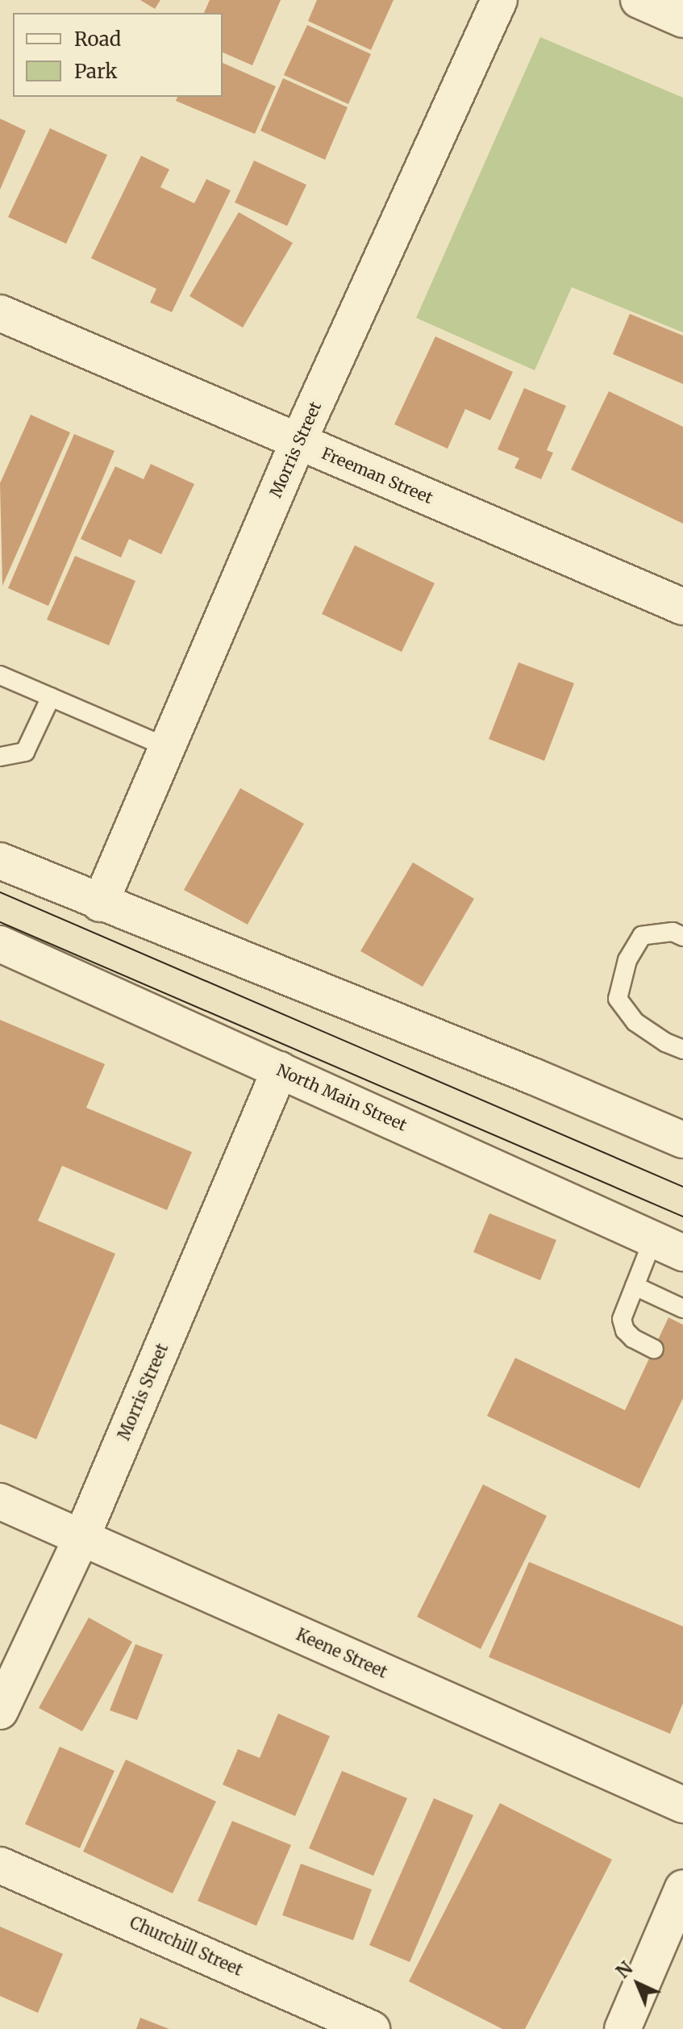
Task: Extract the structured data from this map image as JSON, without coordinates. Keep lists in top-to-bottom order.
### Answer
{
  "streets": {
    "street": [
      "Morris Street",
      "Freeman Street",
      "North Main Street",
      "Keene Street",
      "Churchill Street"
    ]
  },
  "crossings": [
    ["Morris Street", "Freeman Street"],
    ["Morris Street", "North Main Street"],
    ["Morris Street", "Keene Street"]
  ],
  "legend": ["Road", "Park"],
  "north": "top left"
}
